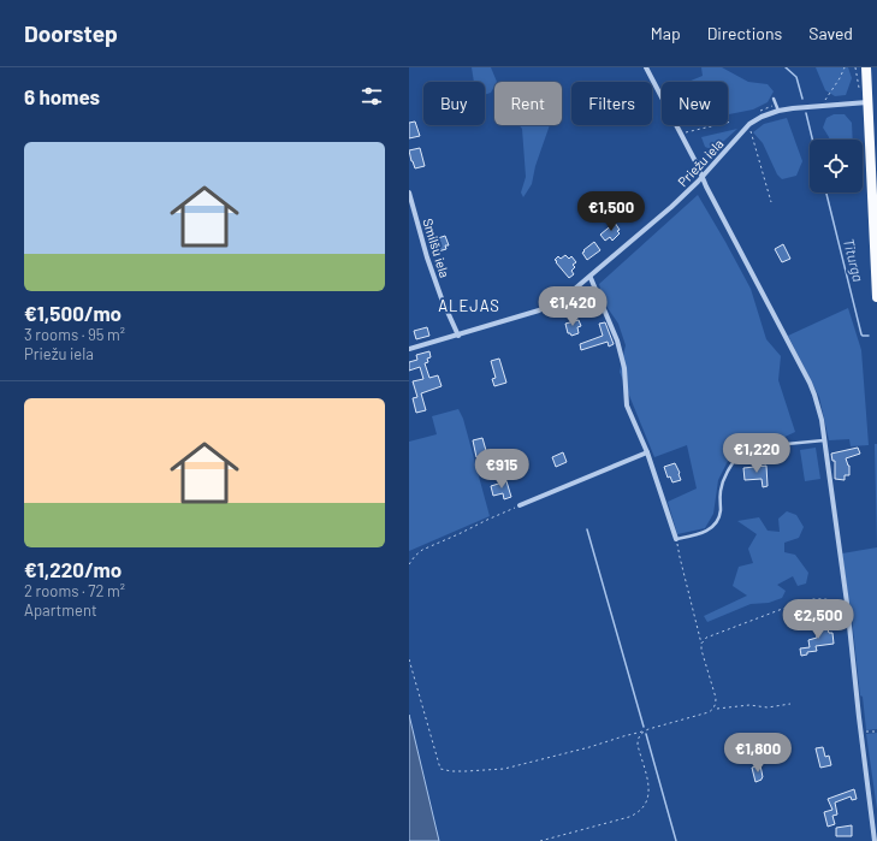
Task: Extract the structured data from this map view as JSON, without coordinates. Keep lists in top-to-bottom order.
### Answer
{
  "streets": {
    "street": ["Priežu iela", "Smilšu iela"]
  },
  "crossings": [
    ["Priežu iela", "Smilšu iela"]
  ],
  "districts": ["ALEJAS"],
  "water": ["Titurga"],
  "page": {
    "header": "Doorstep",
    "nav": ["Map", "Directions", "Saved"],
    "heading": "6 homes",
    "chip": [
      "Buy",
      "Rent",
      "Filters",
      "New"
    ],
    "list": [
      {
        "name": "€1,500/mo",
        "note": "3 rooms · 95 m² · Priežu iela"
      },
      {
        "name": "€1,220/mo",
        "note": "2 rooms · 72 m² · Apartment"
      }
    ],
    "price": [
      "€1,500",
      "€1,420",
      "€1,220",
      "€915",
      "€2,500",
      "€1,800"
    ]
  }
}
